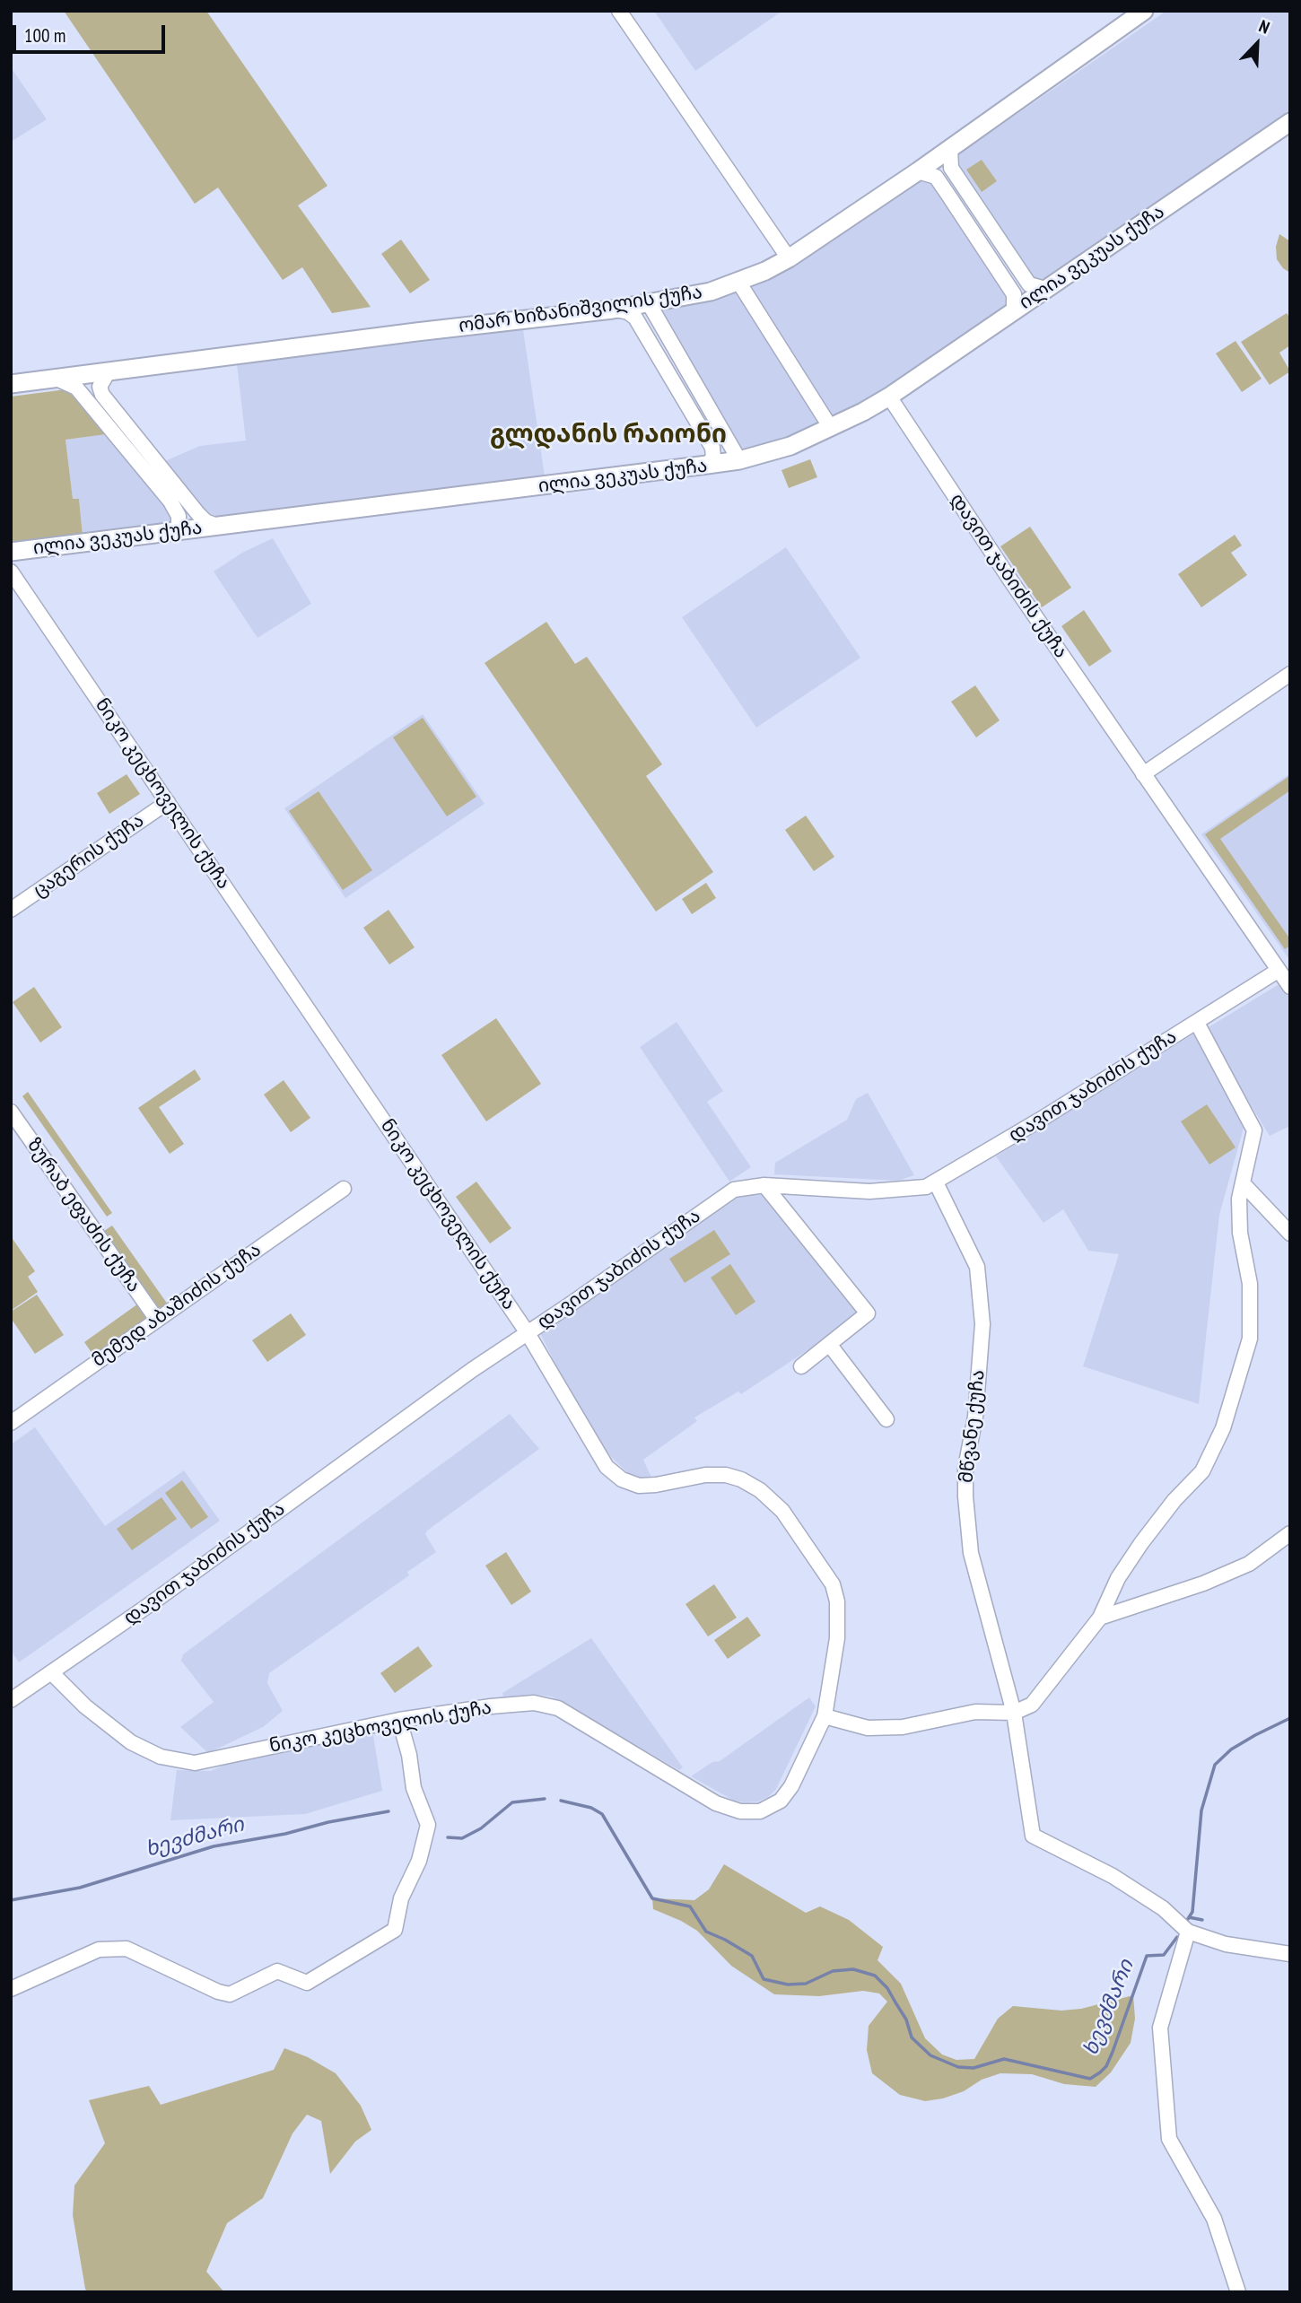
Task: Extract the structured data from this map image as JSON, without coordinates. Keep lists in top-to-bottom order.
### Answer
{
  "streets": {
    "main road": ["ილია ვეკუას ქუჩა", "ომარ ხიზანიშვილის ქუჩა"],
    "street": [
      "დავით ჯაბიძის ქუჩა",
      "ნიკო კეცხოველის ქუჩა",
      "ცაგერის ქუჩა",
      "ზურაბ ეფაძის ქუჩა",
      "მემედ აბაშიძის ქუჩა",
      "მწვანე ქუჩა"
    ]
  },
  "crossings": [
    ["ილია ვეკუას ქუჩა", "დავით ჯაბიძის ქუჩა"],
    ["დავით ჯაბიძის ქუჩა", "ნიკო კეცხოველის ქუჩა"],
    ["დავით ჯაბიძის ქუჩა", "მწვანე ქუჩა"],
    ["ნიკო კეცხოველის ქუჩა", "ცაგერის ქუჩა"],
    ["ზურაბ ეფაძის ქუჩა", "მემედ აბაშიძის ქუჩა"]
  ],
  "districts": ["გლდანის რაიონი"],
  "water": ["ხევძმარი"],
  "scale_bar": "100 m",
  "north": "top right"
}
